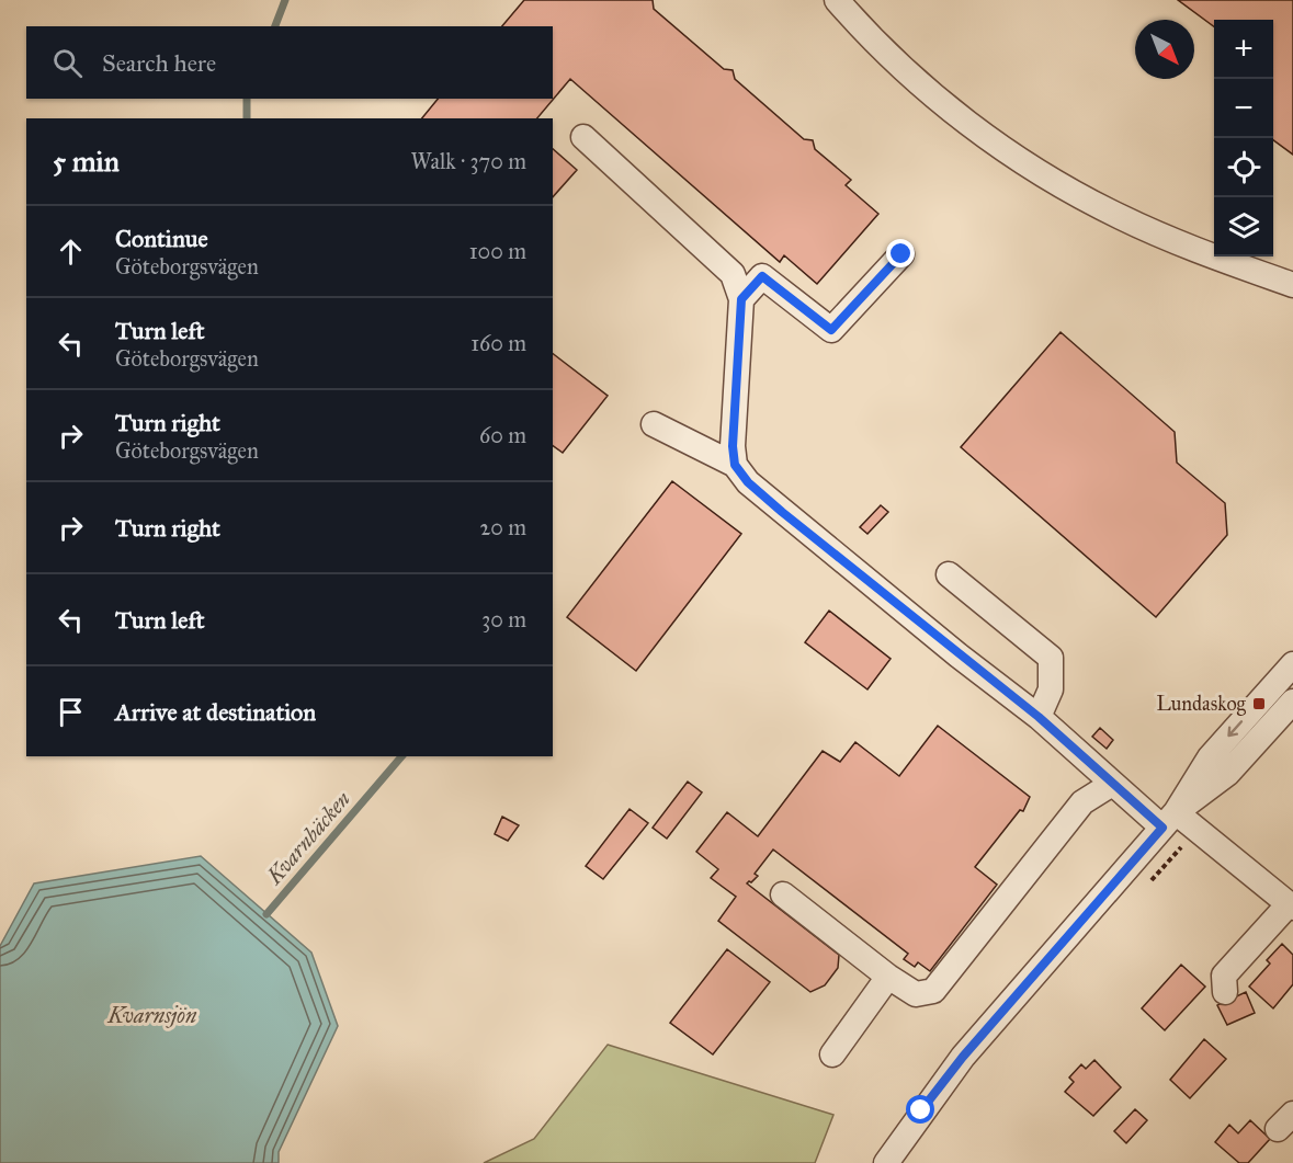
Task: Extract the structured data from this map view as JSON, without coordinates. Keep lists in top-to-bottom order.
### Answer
{
  "water": ["Kvarnbäcken", "Kvarnsjön"],
  "places": {
    "transit": ["Lundaskog"]
  },
  "north": "bottom right",
  "page": {
    "map_buttons": ["+", "−"],
    "search": "Search here",
    "heading": ["5 min", "Walk · 370 m"],
    "list": [
      ["Continue", "Göteborgsvägen", "100 m"],
      ["Turn left", "Göteborgsvägen", "160 m"],
      ["Turn right", "Göteborgsvägen", "60 m"],
      ["Turn right", "20 m"],
      ["Turn left", "30 m"],
      "Arrive at destination"
    ]
  }
}
